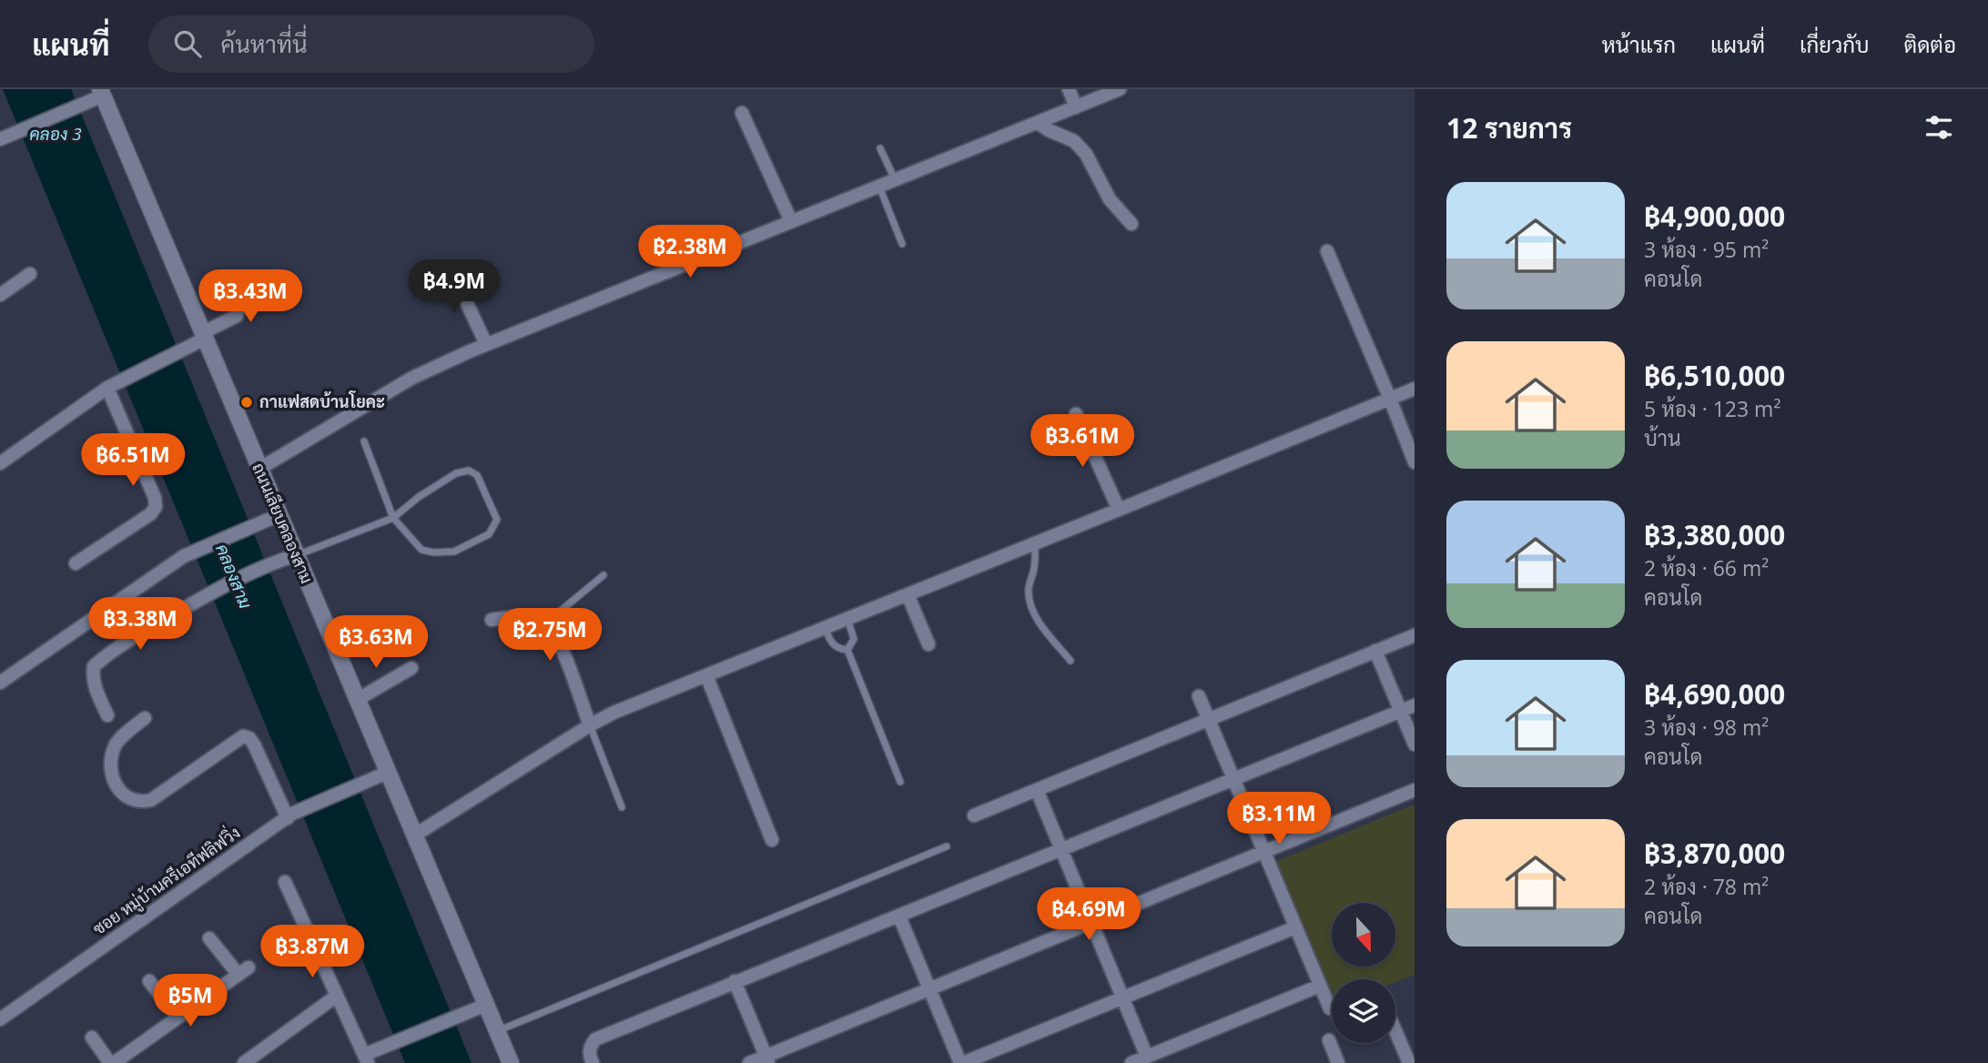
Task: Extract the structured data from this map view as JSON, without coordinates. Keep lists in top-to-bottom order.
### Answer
{
  "streets": {
    "main road": ["ถนนเลียบคลองสาม"],
    "street": ["ซอย หมู่บ้านครีเอทีฟลิฟวิ่ง"]
  },
  "crossings": [
    ["ถนนเลียบคลองสาม", "ซอย หมู่บ้านครีเอทีฟลิฟวิ่ง"]
  ],
  "water": ["คลอง 3", "คลองสาม"],
  "places": ["กาแฟสดบ้านโยคะ"],
  "north": "bottom",
  "page": {
    "header": "แผนที่",
    "search": "ค้นหาที่นี่",
    "nav": [
      "หน้าแรก",
      "แผนที่",
      "เกี่ยวกับ",
      "ติดต่อ"
    ],
    "heading": "12 รายการ",
    "list": [
      {
        "name": "฿4,900,000",
        "note": "3 ห้อง · 95 m² · คอนโด"
      },
      {
        "name": "฿6,510,000",
        "note": "5 ห้อง · 123 m² · บ้าน"
      },
      {
        "name": "฿3,380,000",
        "note": "2 ห้อง · 66 m² · คอนโด"
      },
      {
        "name": "฿4,690,000",
        "note": "3 ห้อง · 98 m² · คอนโด"
      },
      {
        "name": "฿3,870,000",
        "note": "2 ห้อง · 78 m² · คอนโด"
      }
    ],
    "price": [
      "฿2.38M",
      "฿4.9M",
      "฿3.43M",
      "฿3.61M",
      "฿6.51M",
      "฿3.38M",
      "฿2.75M",
      "฿3.63M",
      "฿3.11M",
      "฿4.69M",
      "฿3.87M",
      "฿5M"
    ]
  }
}
